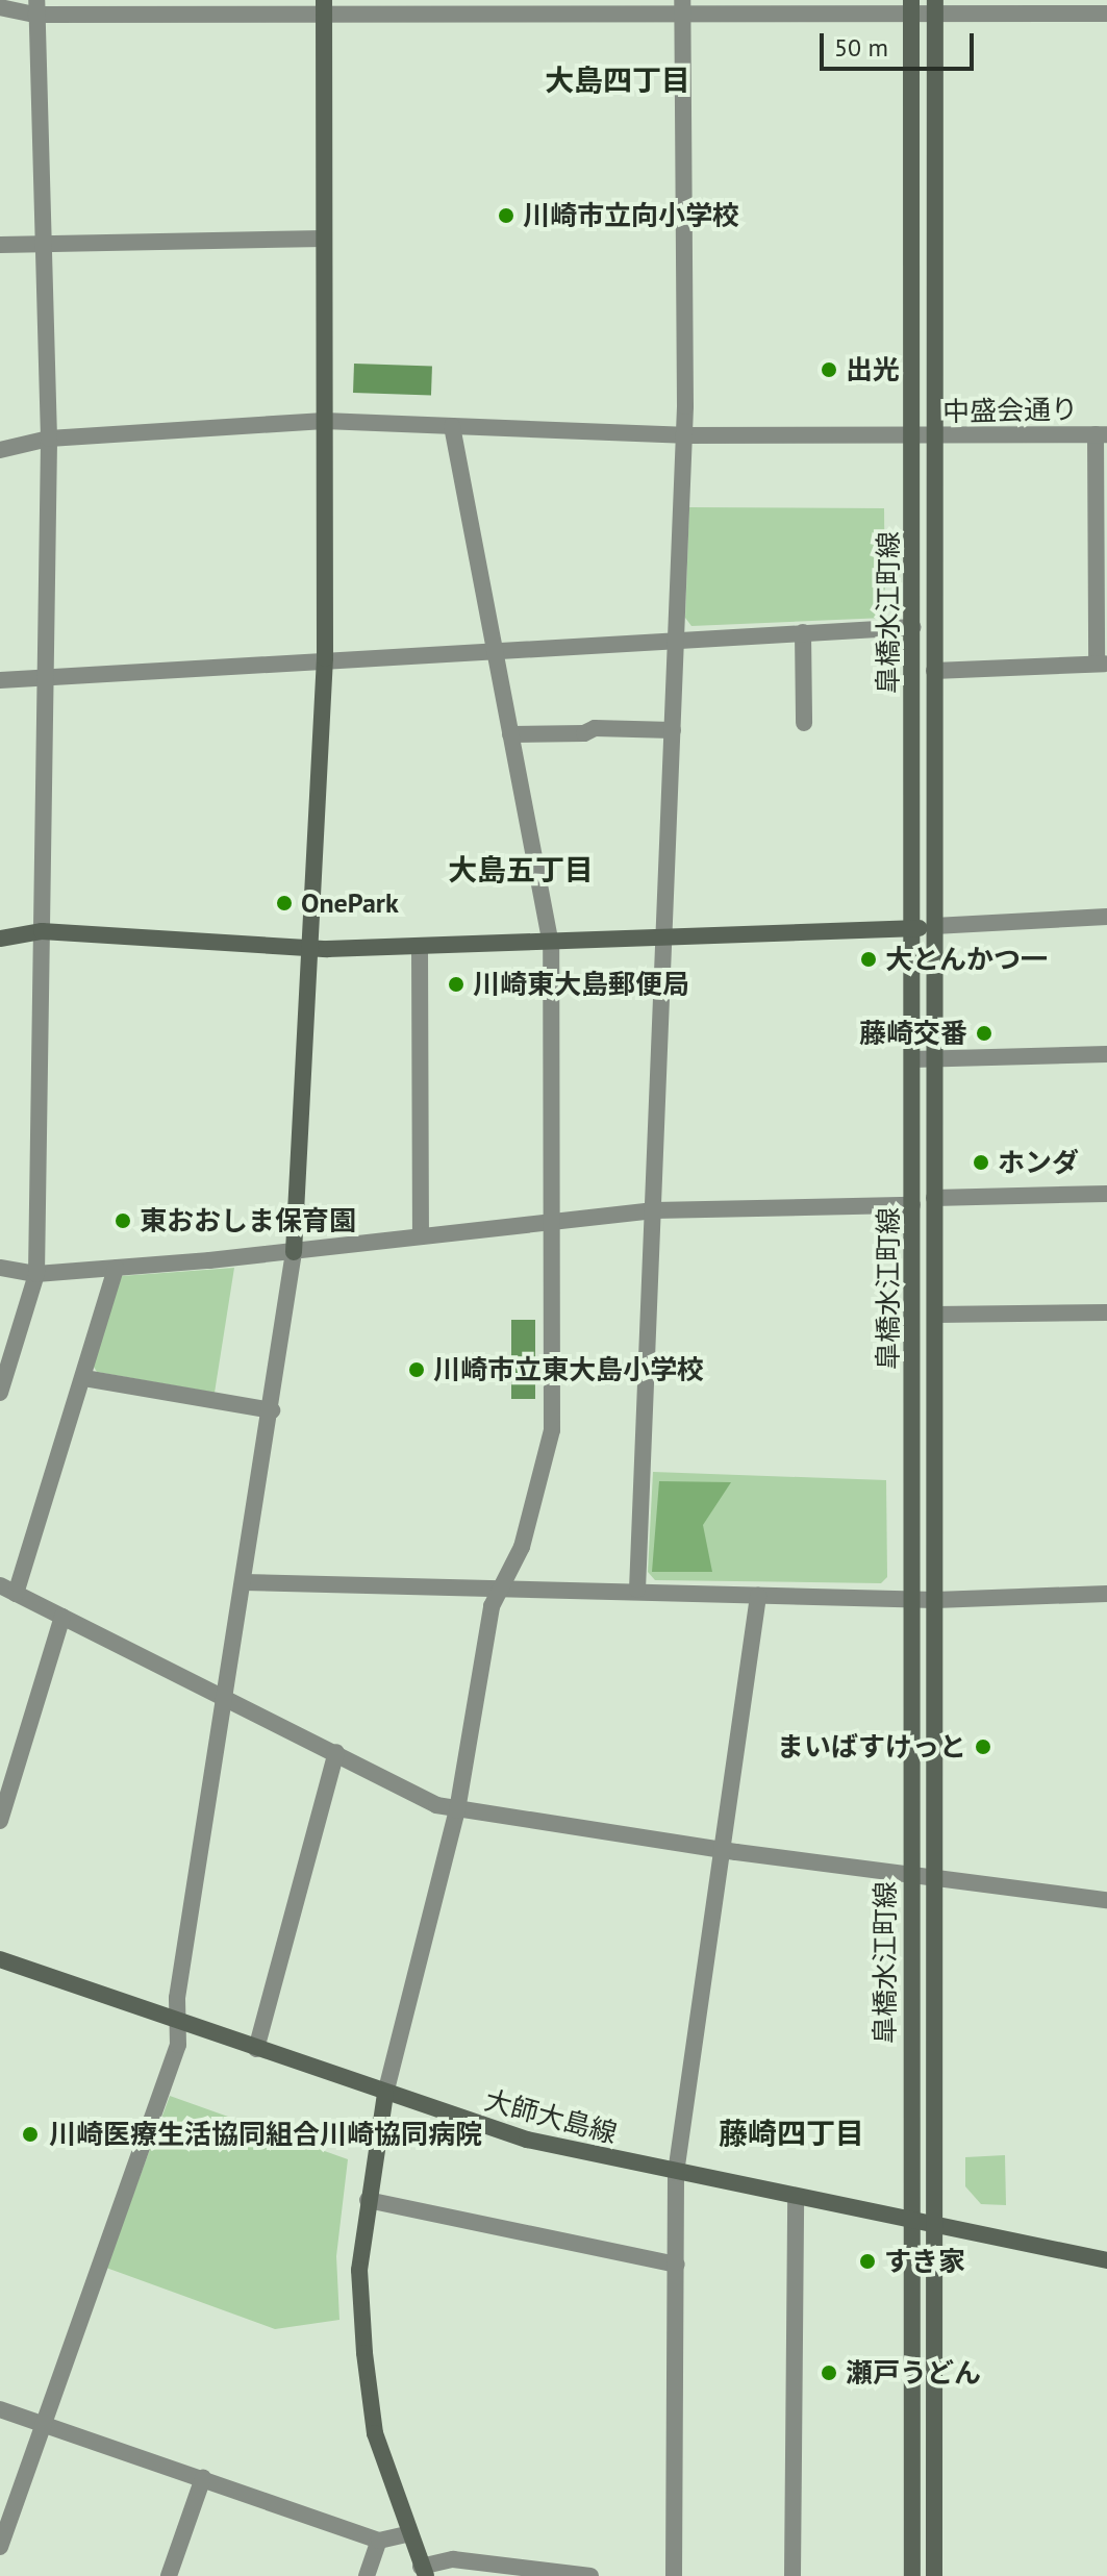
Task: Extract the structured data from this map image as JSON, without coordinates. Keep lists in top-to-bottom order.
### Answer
{
  "streets": {
    "street": ["中盛会通り", "皐橋水江町線", "大師大島線"]
  },
  "crossings": [
    ["中盛会通り", "皐橋水江町線"],
    ["皐橋水江町線", "大師大島線"]
  ],
  "districts": ["大島四丁目", "大島五丁目", "藤崎四丁目"],
  "places": [
    "川崎市立向小学校",
    "出光",
    "OnePark",
    "大とんかつ一",
    "川崎東大島郵便局",
    "藤崎交番",
    "ホンダ",
    "東おおしま保育園",
    "川崎市立東大島小学校",
    "まいばすけっと",
    "川崎医療生活協同組合川崎協同病院",
    "すき家",
    "瀬戸うどん"
  ],
  "scale_bar": "50 m"
}
